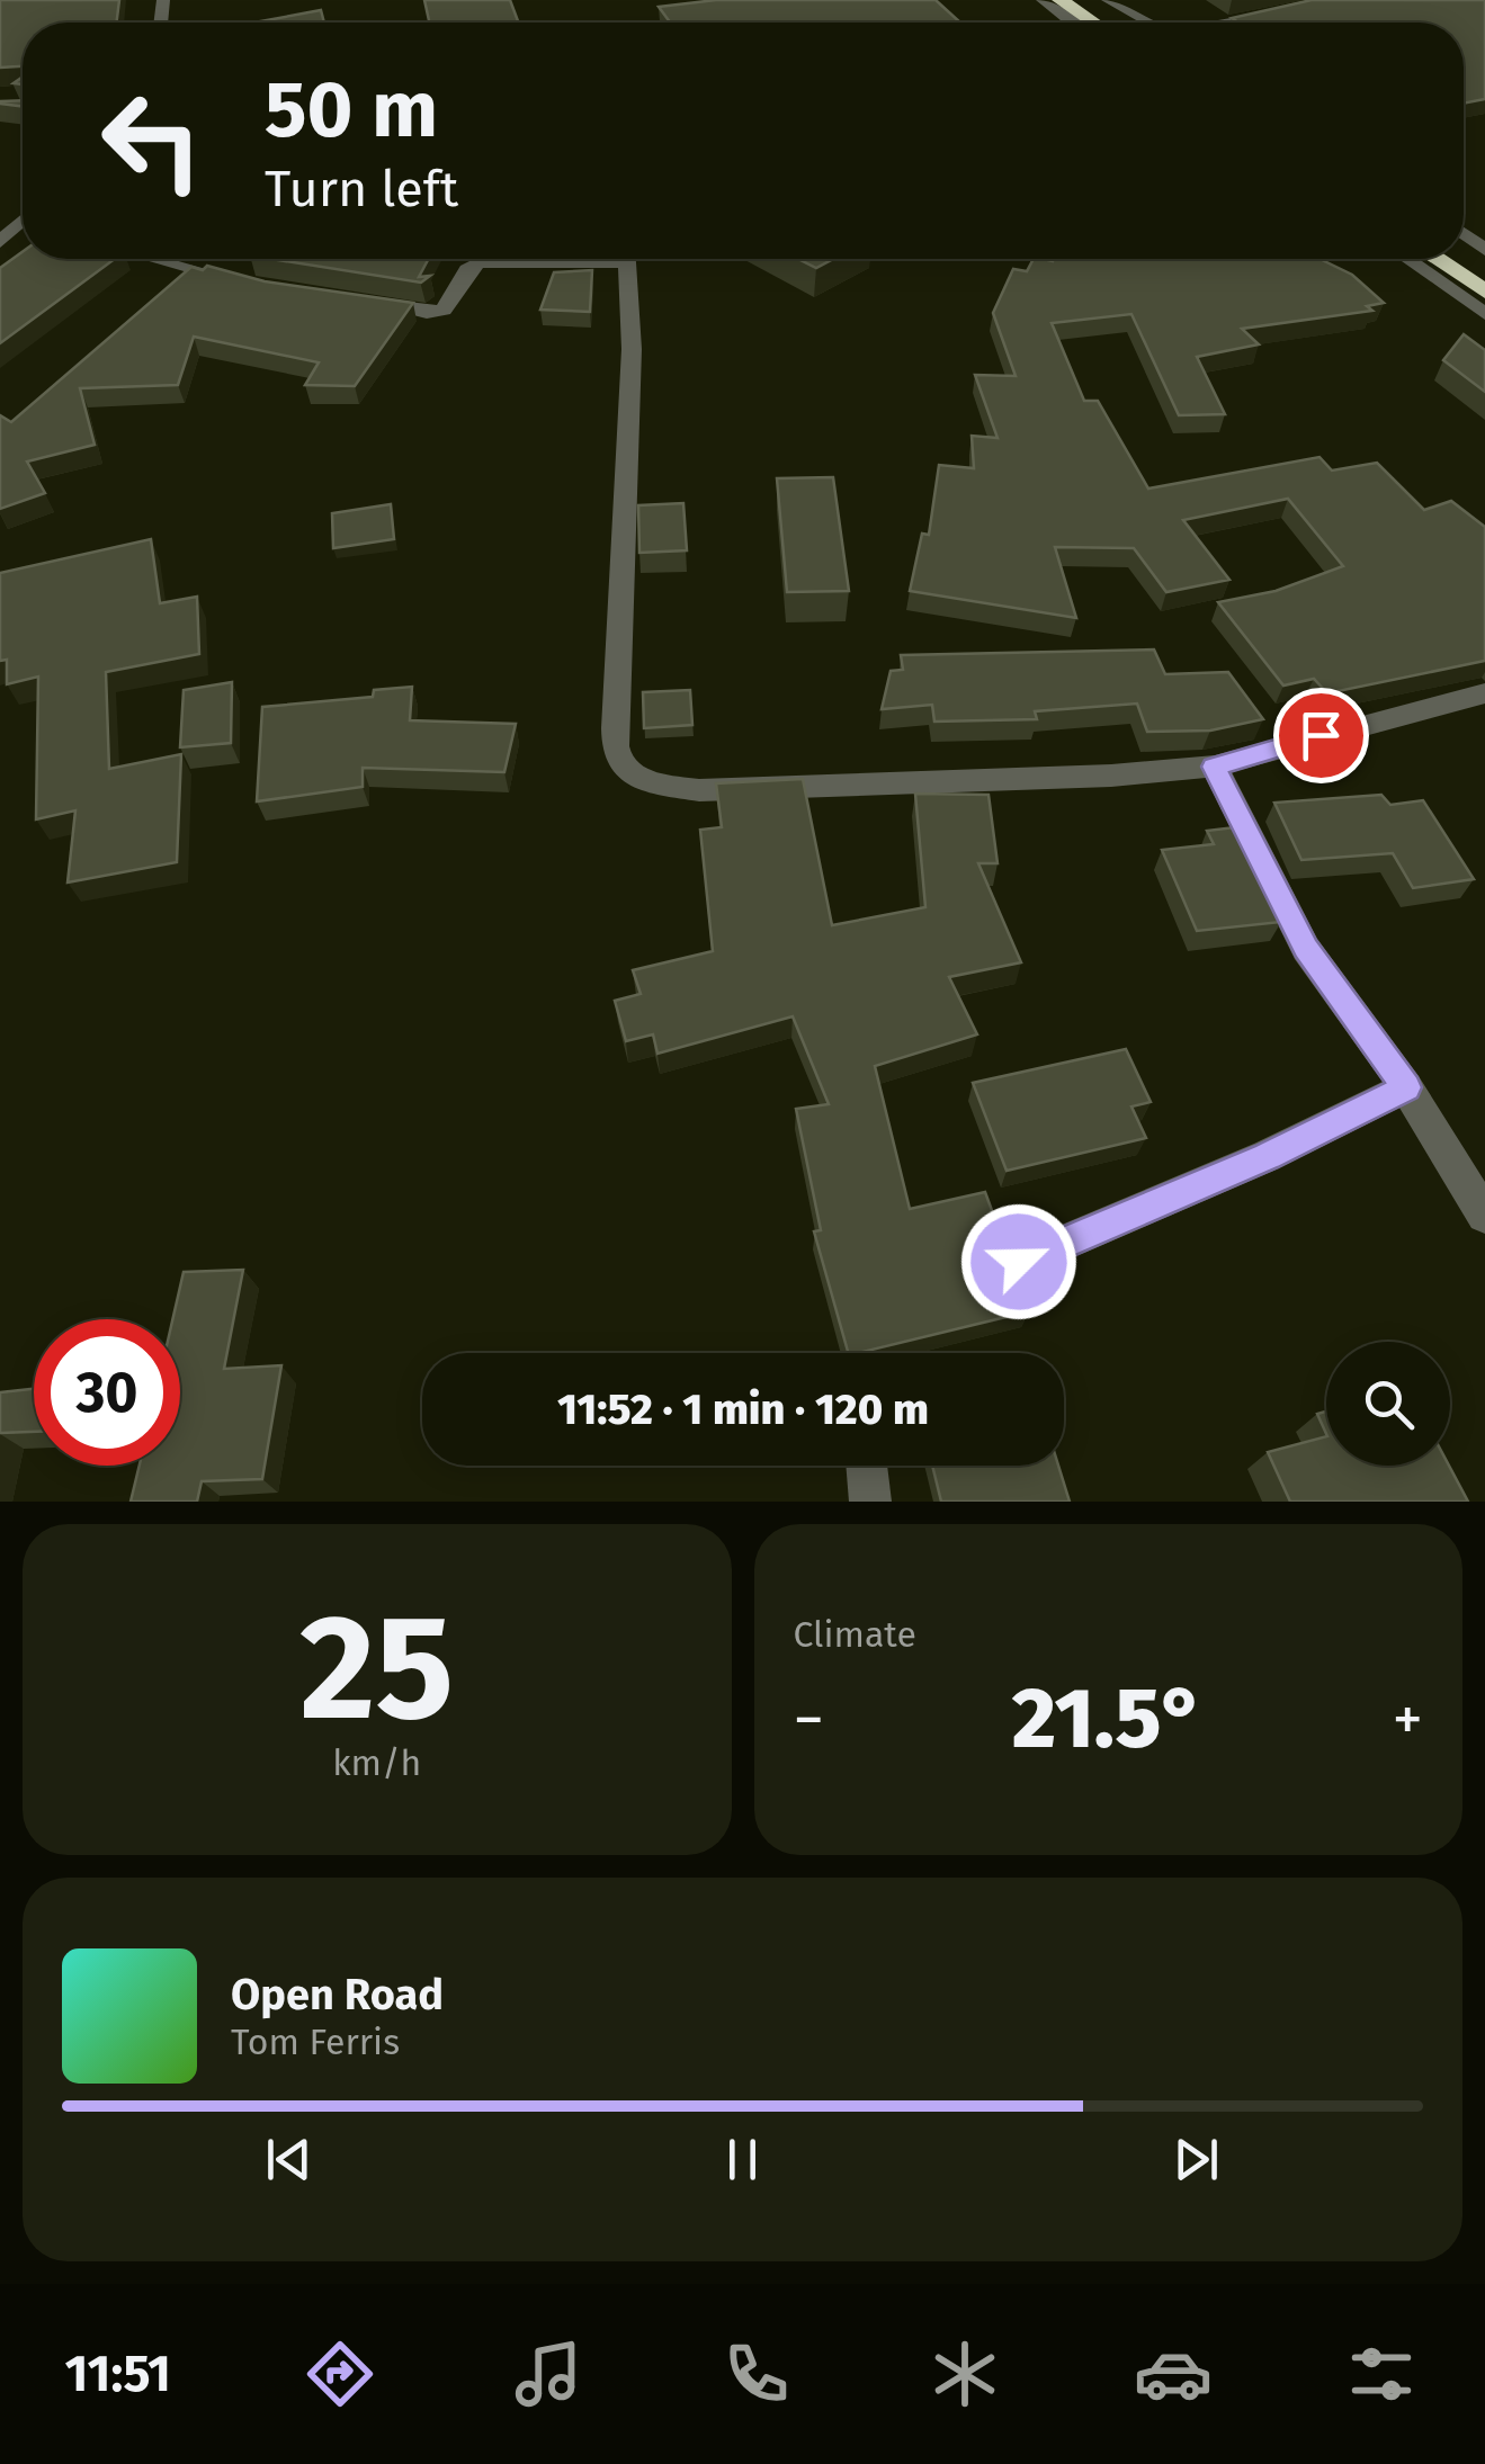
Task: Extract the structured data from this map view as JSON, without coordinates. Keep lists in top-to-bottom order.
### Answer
{
  "page": {
    "turn": ["50 m", "Turn left"],
    "limit": "30",
    "trip": "11:52 · 1 min · 120 m",
    "tile": [
      ["25", "km/h"],
      "Climate"
    ],
    "heat": ["−", "21.5°", "+"],
    "song": ["Open Road", "Tom Ferris"],
    "tabs": "11:51"
  }
}
